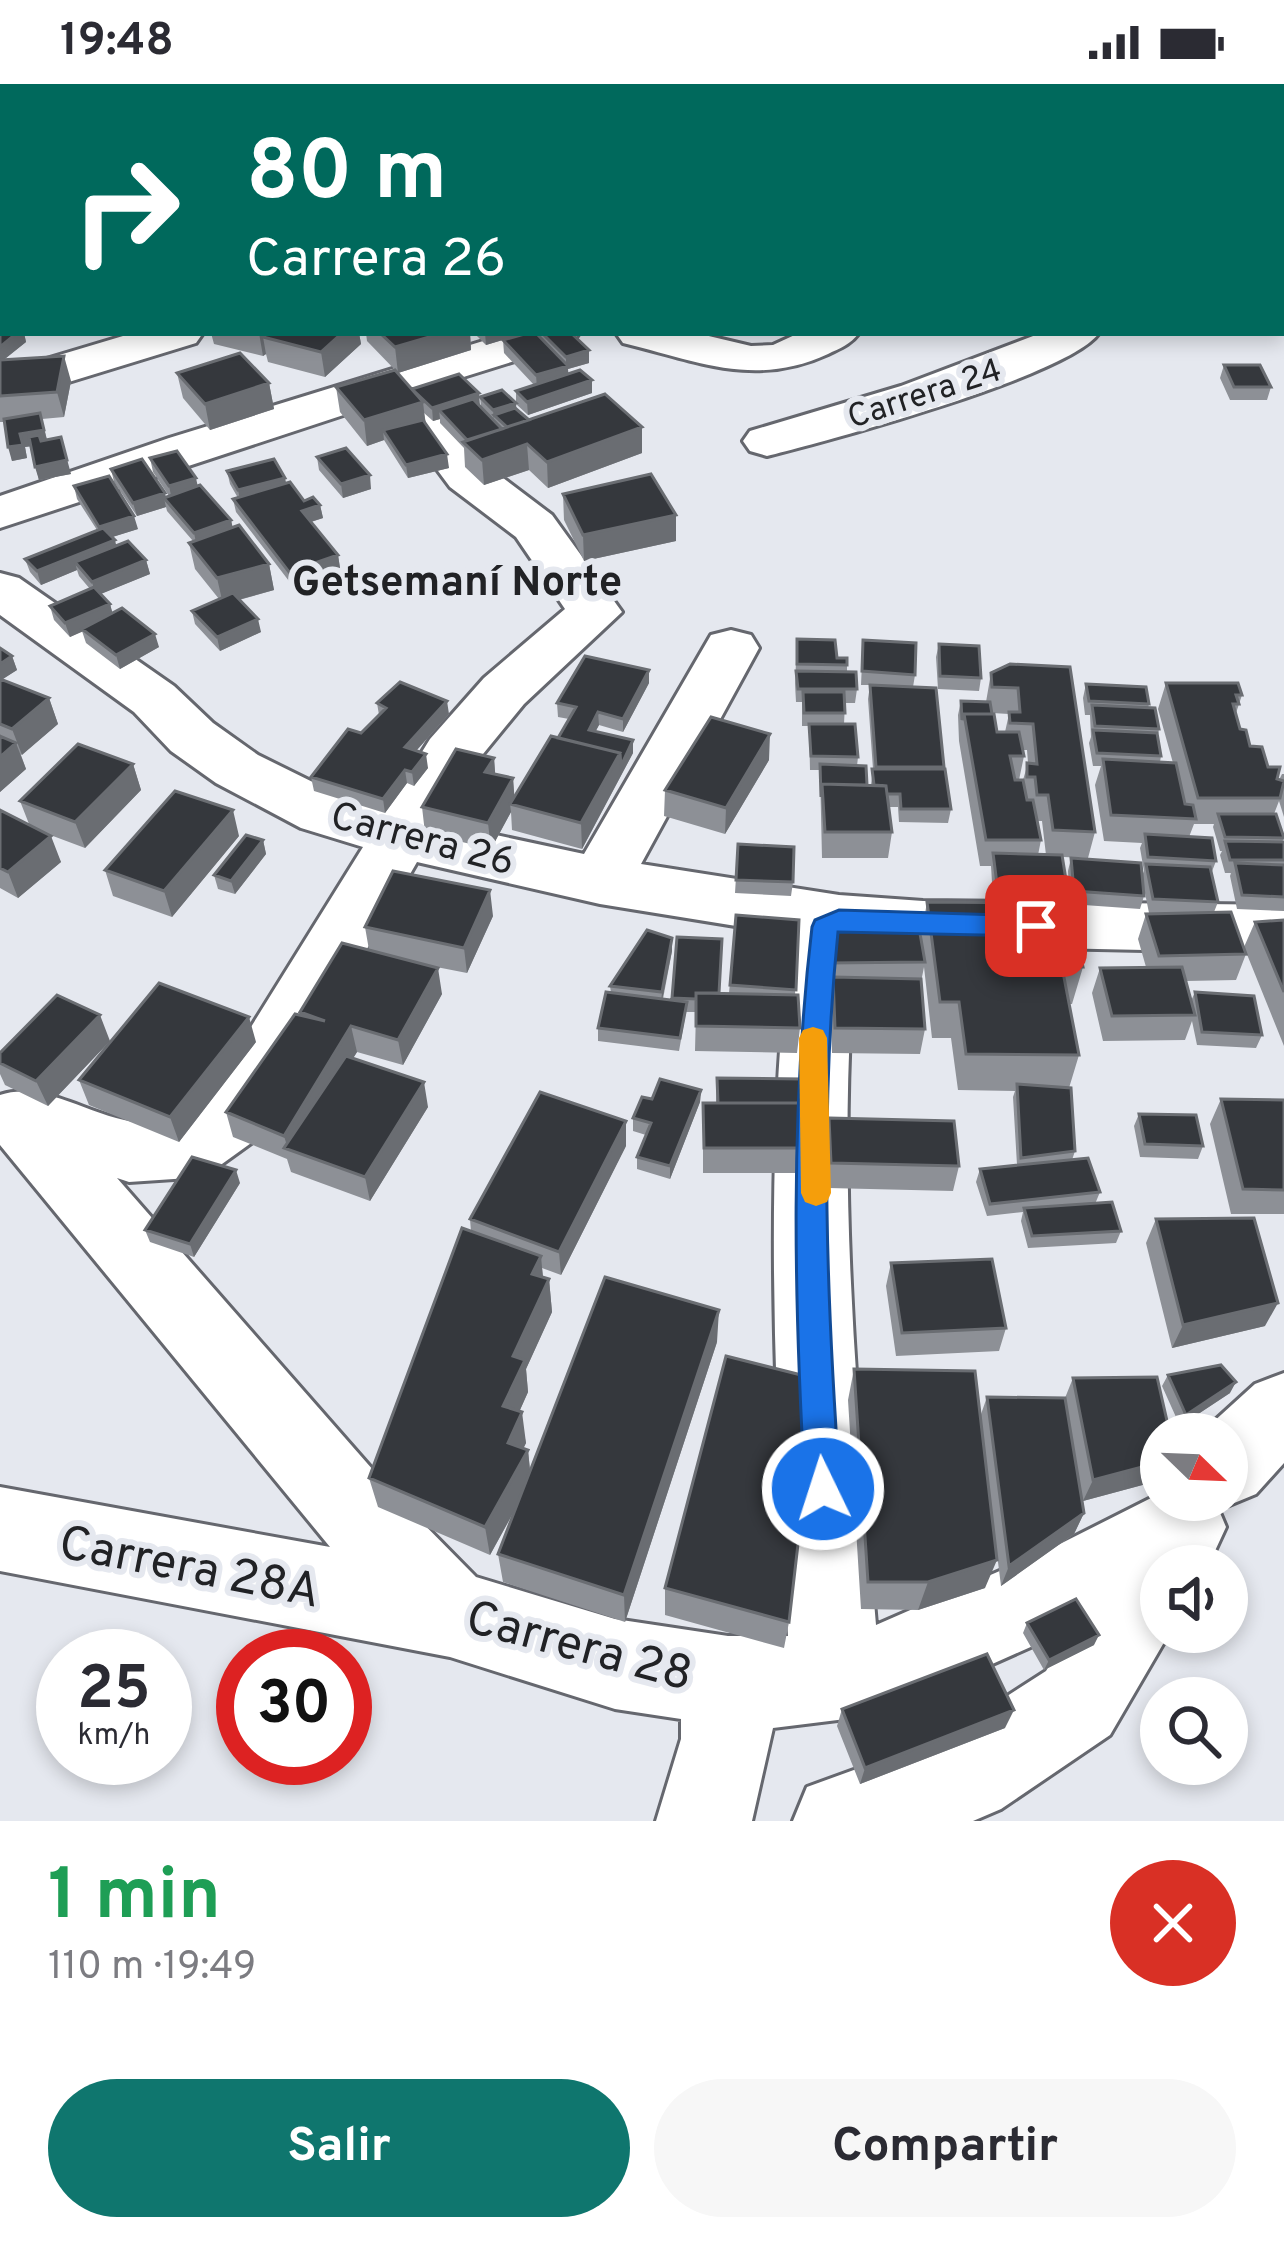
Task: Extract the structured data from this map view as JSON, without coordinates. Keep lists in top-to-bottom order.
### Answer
{
  "streets": {
    "street": [
      "Carrera 24",
      "Carrera 26",
      "Carrera 28A",
      "Carrera 28"
    ]
  },
  "crossings": [
    ["Carrera 28A", "Carrera 28"]
  ],
  "districts": ["Getsemaní Norte"],
  "north": "bottom right",
  "page": {
    "status": "19:48",
    "turn": ["80 m", "Carrera 26"],
    "speed": "25 km/h",
    "limit": "30",
    "heading": ["1 min", "110 m · 19:49"],
    "buttons": ["Salir", "Compartir"]
  }
}
